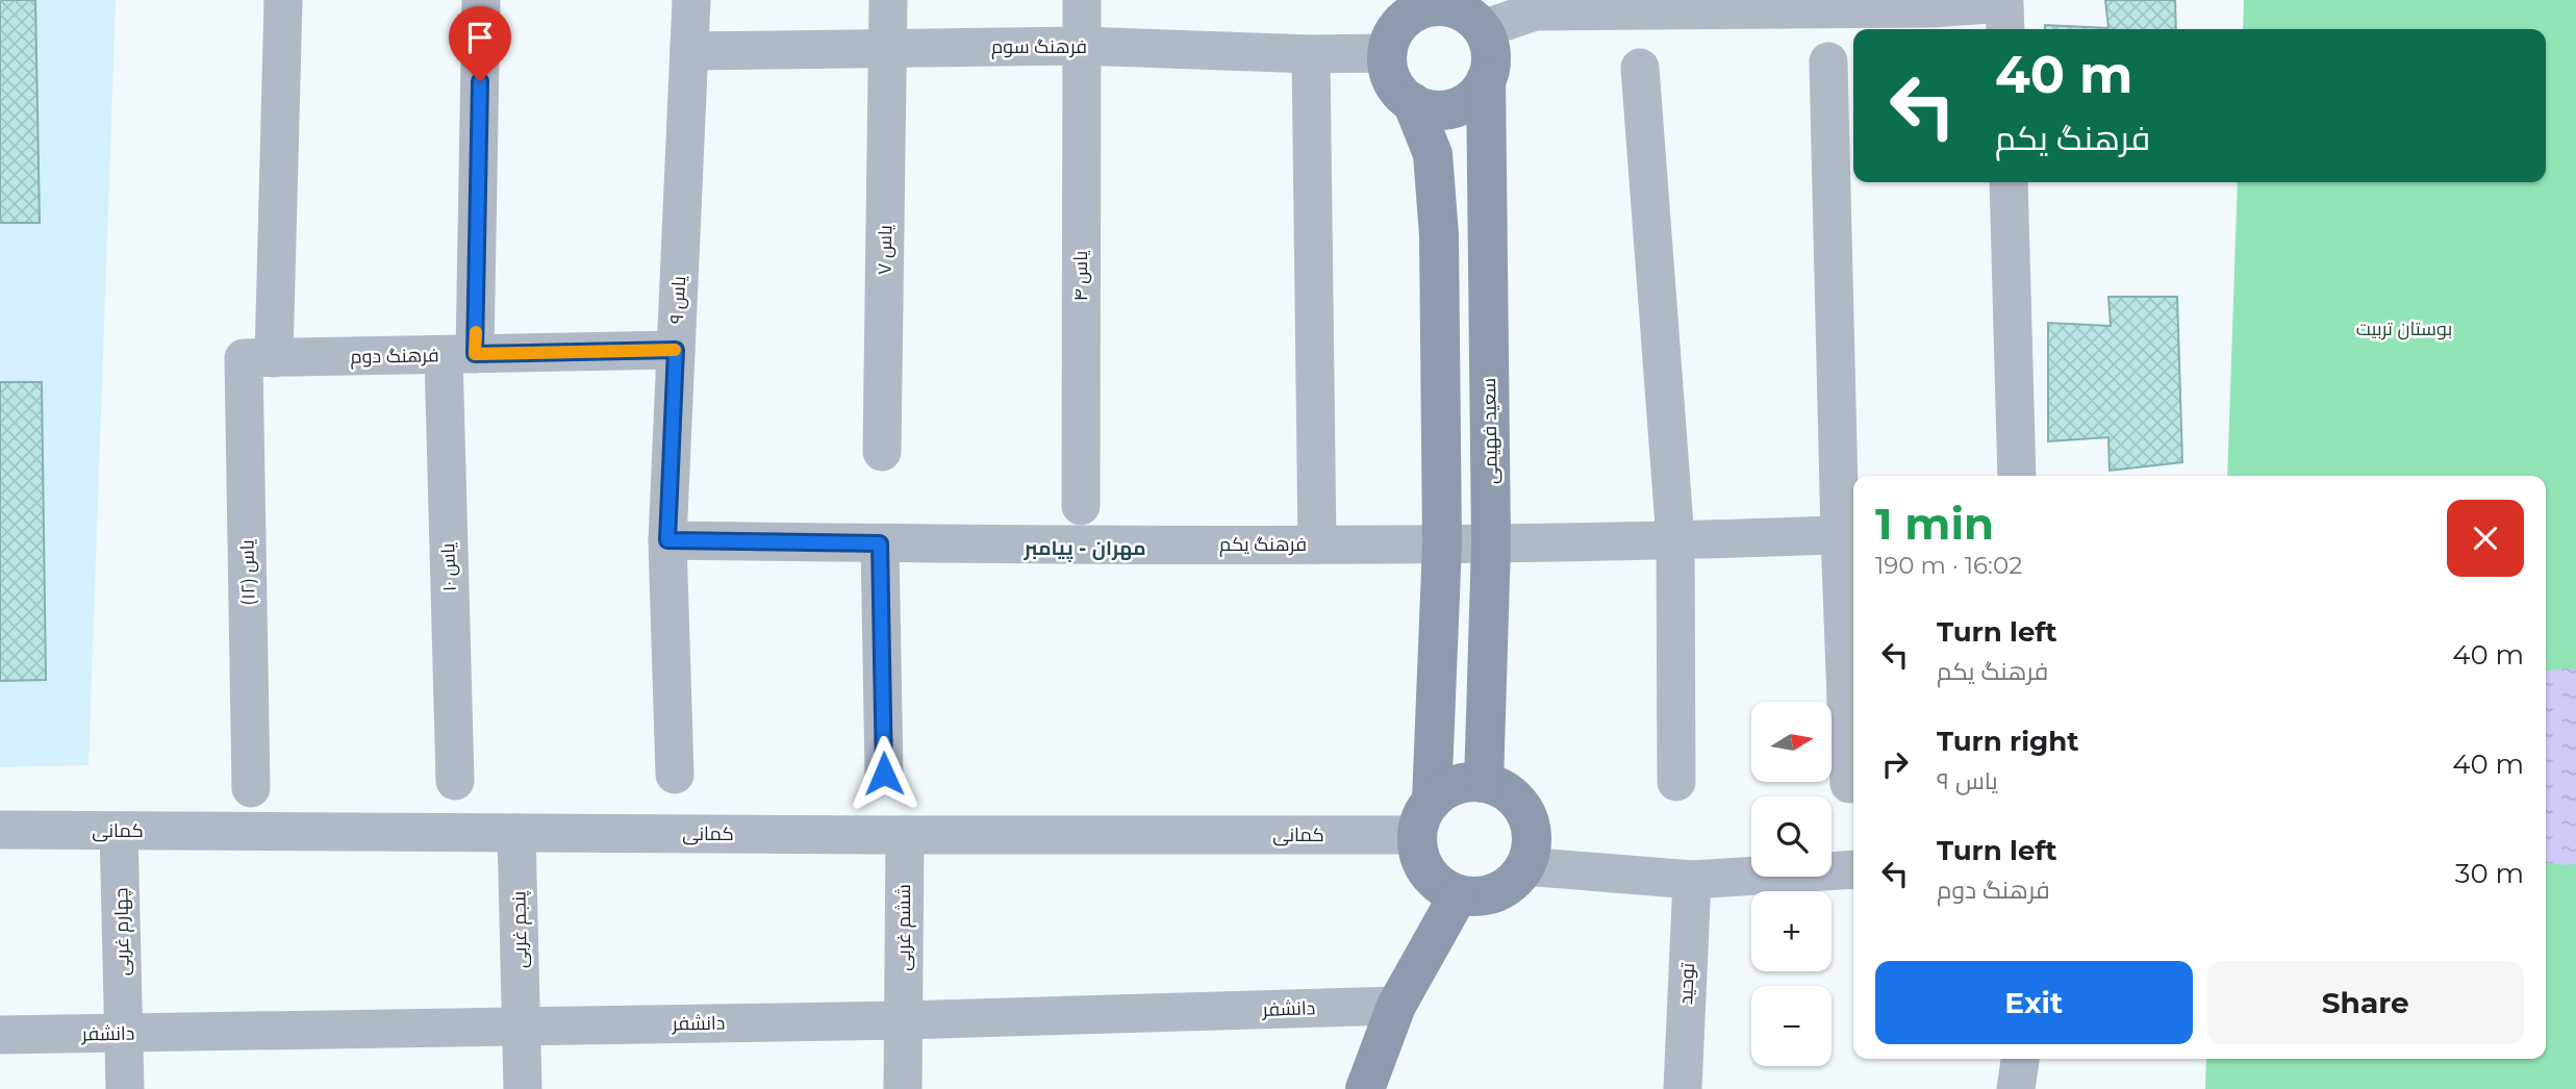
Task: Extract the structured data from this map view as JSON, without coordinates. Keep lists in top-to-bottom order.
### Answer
{
  "streets": {
    "main road": ["سعید فهیمی"],
    "street": [
      "فرهنگ سوم",
      "یاس ۷",
      "یاس ۴",
      "یاس ۹",
      "فرهنگ دوم",
      "فرهنگ یکم",
      "یاس ۱۰",
      "یاس (۱۲)",
      "کمانی",
      "ششم غربی",
      "پنجم غربی",
      "چهارم غربی",
      "توحید",
      "دانشفر"
    ]
  },
  "crossings": [
    ["فرهنگ سوم", "یاس ۷"],
    ["فرهنگ سوم", "یاس ۴"],
    ["فرهنگ سوم", "یاس ۹"],
    ["فرهنگ سوم", "سعید فهیمی"],
    ["یاس ۹", "فرهنگ دوم"],
    ["یاس ۹", "فرهنگ یکم"],
    ["فرهنگ دوم", "یاس ۱۰"],
    ["فرهنگ دوم", "یاس (۱۲)"],
    ["سعید فهیمی", "فرهنگ یکم"],
    ["سعید فهیمی", "کمانی"],
    ["کمانی", "ششم غربی"],
    ["کمانی", "پنجم غربی"],
    ["کمانی", "چهارم غربی"],
    ["ششم غربی", "دانشفر"],
    ["پنجم غربی", "دانشفر"],
    ["چهارم غربی", "دانشفر"]
  ],
  "districts": ["مهران - پیامبر"],
  "parks": ["بوستان تربیت"],
  "north": "right",
  "page": {
    "turn": ["40 m", "فرهنگ یکم"],
    "heading": ["1 min", "190 m · 16:02"],
    "list": [
      {
        "name": "Turn left",
        "note": "فرهنگ یکم",
        "value": "40 m"
      },
      {
        "name": "Turn right",
        "note": "یاس ۹",
        "value": "40 m"
      },
      {
        "name": "Turn left",
        "note": "فرهنگ دوم",
        "value": "30 m"
      }
    ],
    "map_buttons": ["+", "−"],
    "buttons": ["Exit", "Share"]
  }
}
